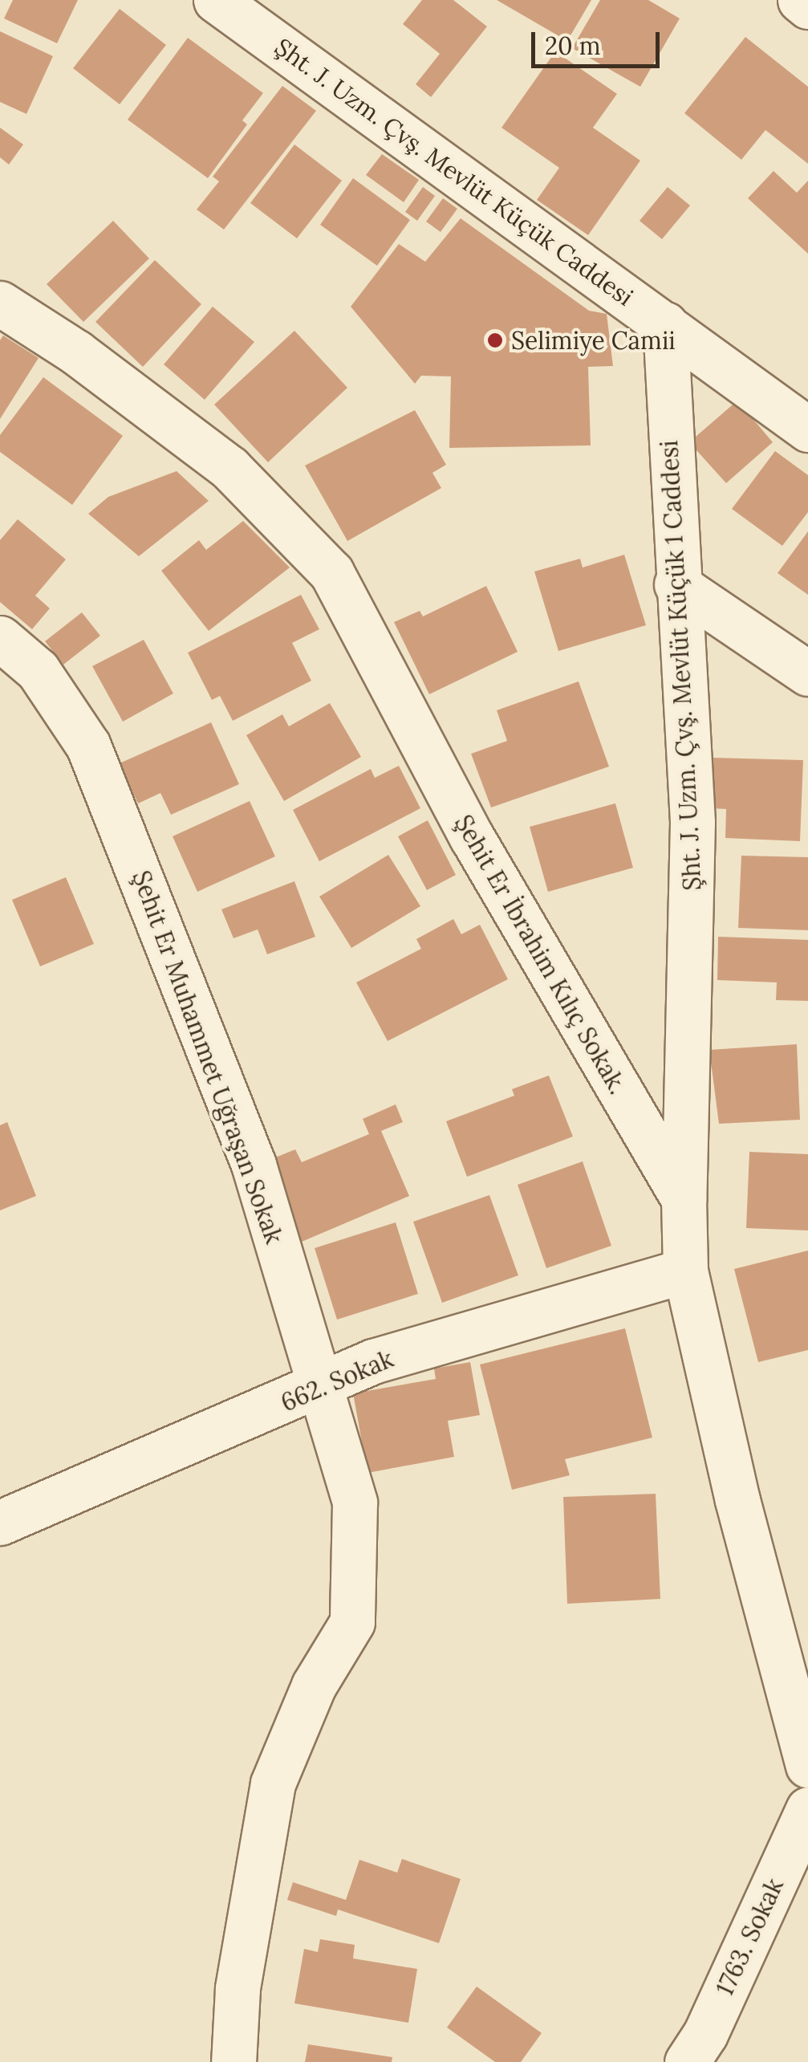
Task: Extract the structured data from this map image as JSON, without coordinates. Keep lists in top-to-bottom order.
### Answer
{
  "streets": {
    "street": [
      "Şht. J. Uzm. Çvş. Mevlüt Küçük Caddesi",
      "Şht. J. Uzm. Çvş. Mevlüt Küçük 1 Caddesi",
      "Şehit Er İbrahim Kılıç Sokak.",
      "Şehit Er Muhammet Uğraşan Sokak",
      "662. Sokak",
      "1763. Sokak"
    ]
  },
  "crossings": [
    ["Şht. J. Uzm. Çvş. Mevlüt Küçük Caddesi", "Şht. J. Uzm. Çvş. Mevlüt Küçük 1 Caddesi"],
    ["Şht. J. Uzm. Çvş. Mevlüt Küçük 1 Caddesi", "Şehit Er İbrahim Kılıç Sokak."],
    ["Şehit Er İbrahim Kılıç Sokak.", "662. Sokak"],
    ["Şehit Er Muhammet Uğraşan Sokak", "662. Sokak"]
  ],
  "places": ["Selimiye Camii"],
  "scale_bar": "20 m"
}
